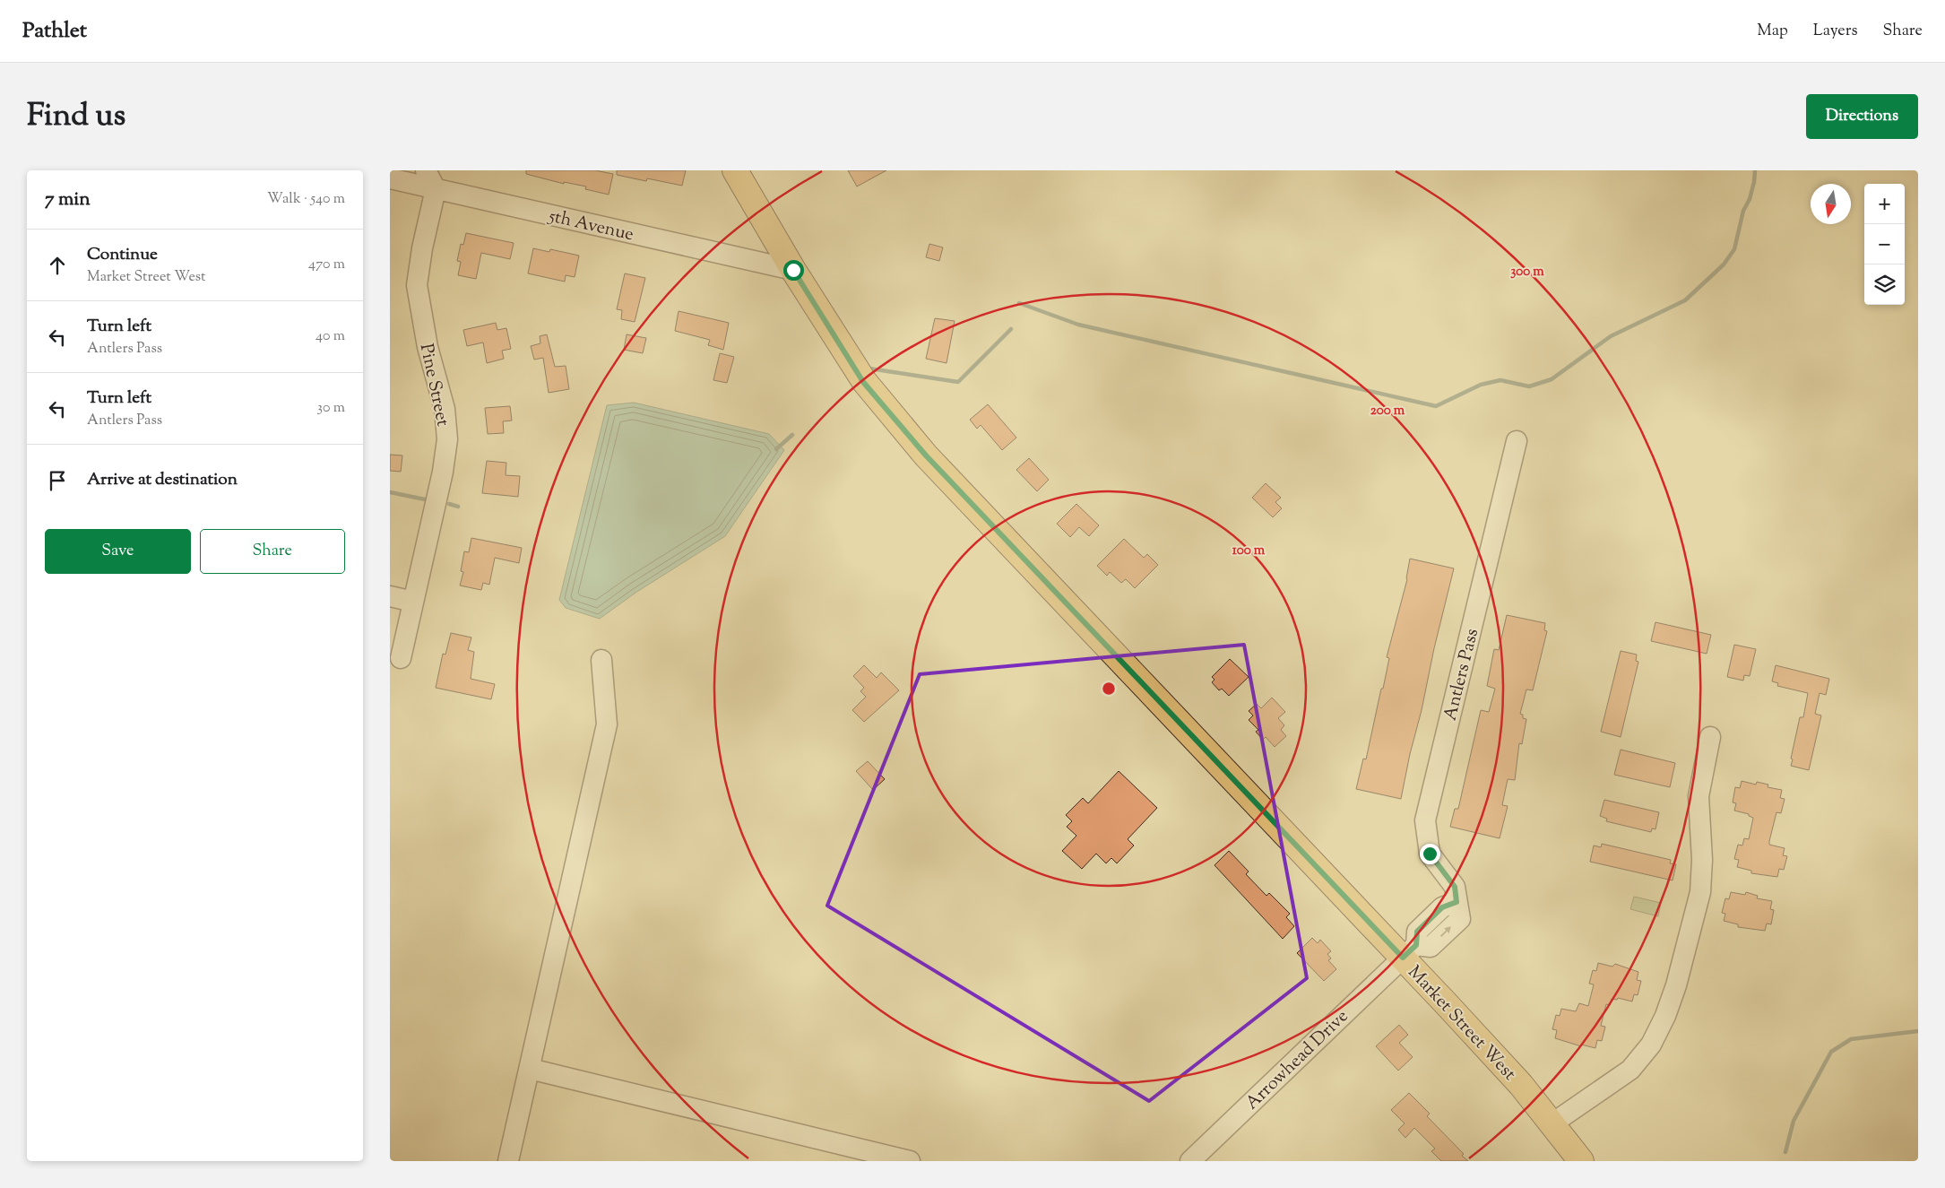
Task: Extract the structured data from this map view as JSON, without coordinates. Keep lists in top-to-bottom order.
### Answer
{
  "streets": {
    "main road": ["Market Street West"],
    "street": [
      "5th Avenue",
      "Pine Street",
      "Antlers Pass",
      "Arrowhead Drive"
    ]
  },
  "crossings": [
    ["5th Avenue", "Pine Street"],
    ["5th Avenue", "Market Street West"],
    ["Antlers Pass", "Market Street West"],
    ["Antlers Pass", "Arrowhead Drive"],
    ["Market Street West", "Arrowhead Drive"]
  ],
  "north": "bottom",
  "page": {
    "header": "Pathlet",
    "nav": ["Map", "Layers", "Share"],
    "title": "Find us",
    "buttons": [
      "Directions",
      ["Save", "Share"]
    ],
    "heading": ["7 min", "Walk · 540 m"],
    "map_buttons": ["+", "−"],
    "list": [
      ["Continue", "Market Street West", "470 m"],
      ["Turn left", "Antlers Pass", "40 m"],
      ["Turn left", "Antlers Pass", "30 m"],
      "Arrive at destination"
    ]
  },
  "rings": ["300 m", "200 m", "100 m"]
}
